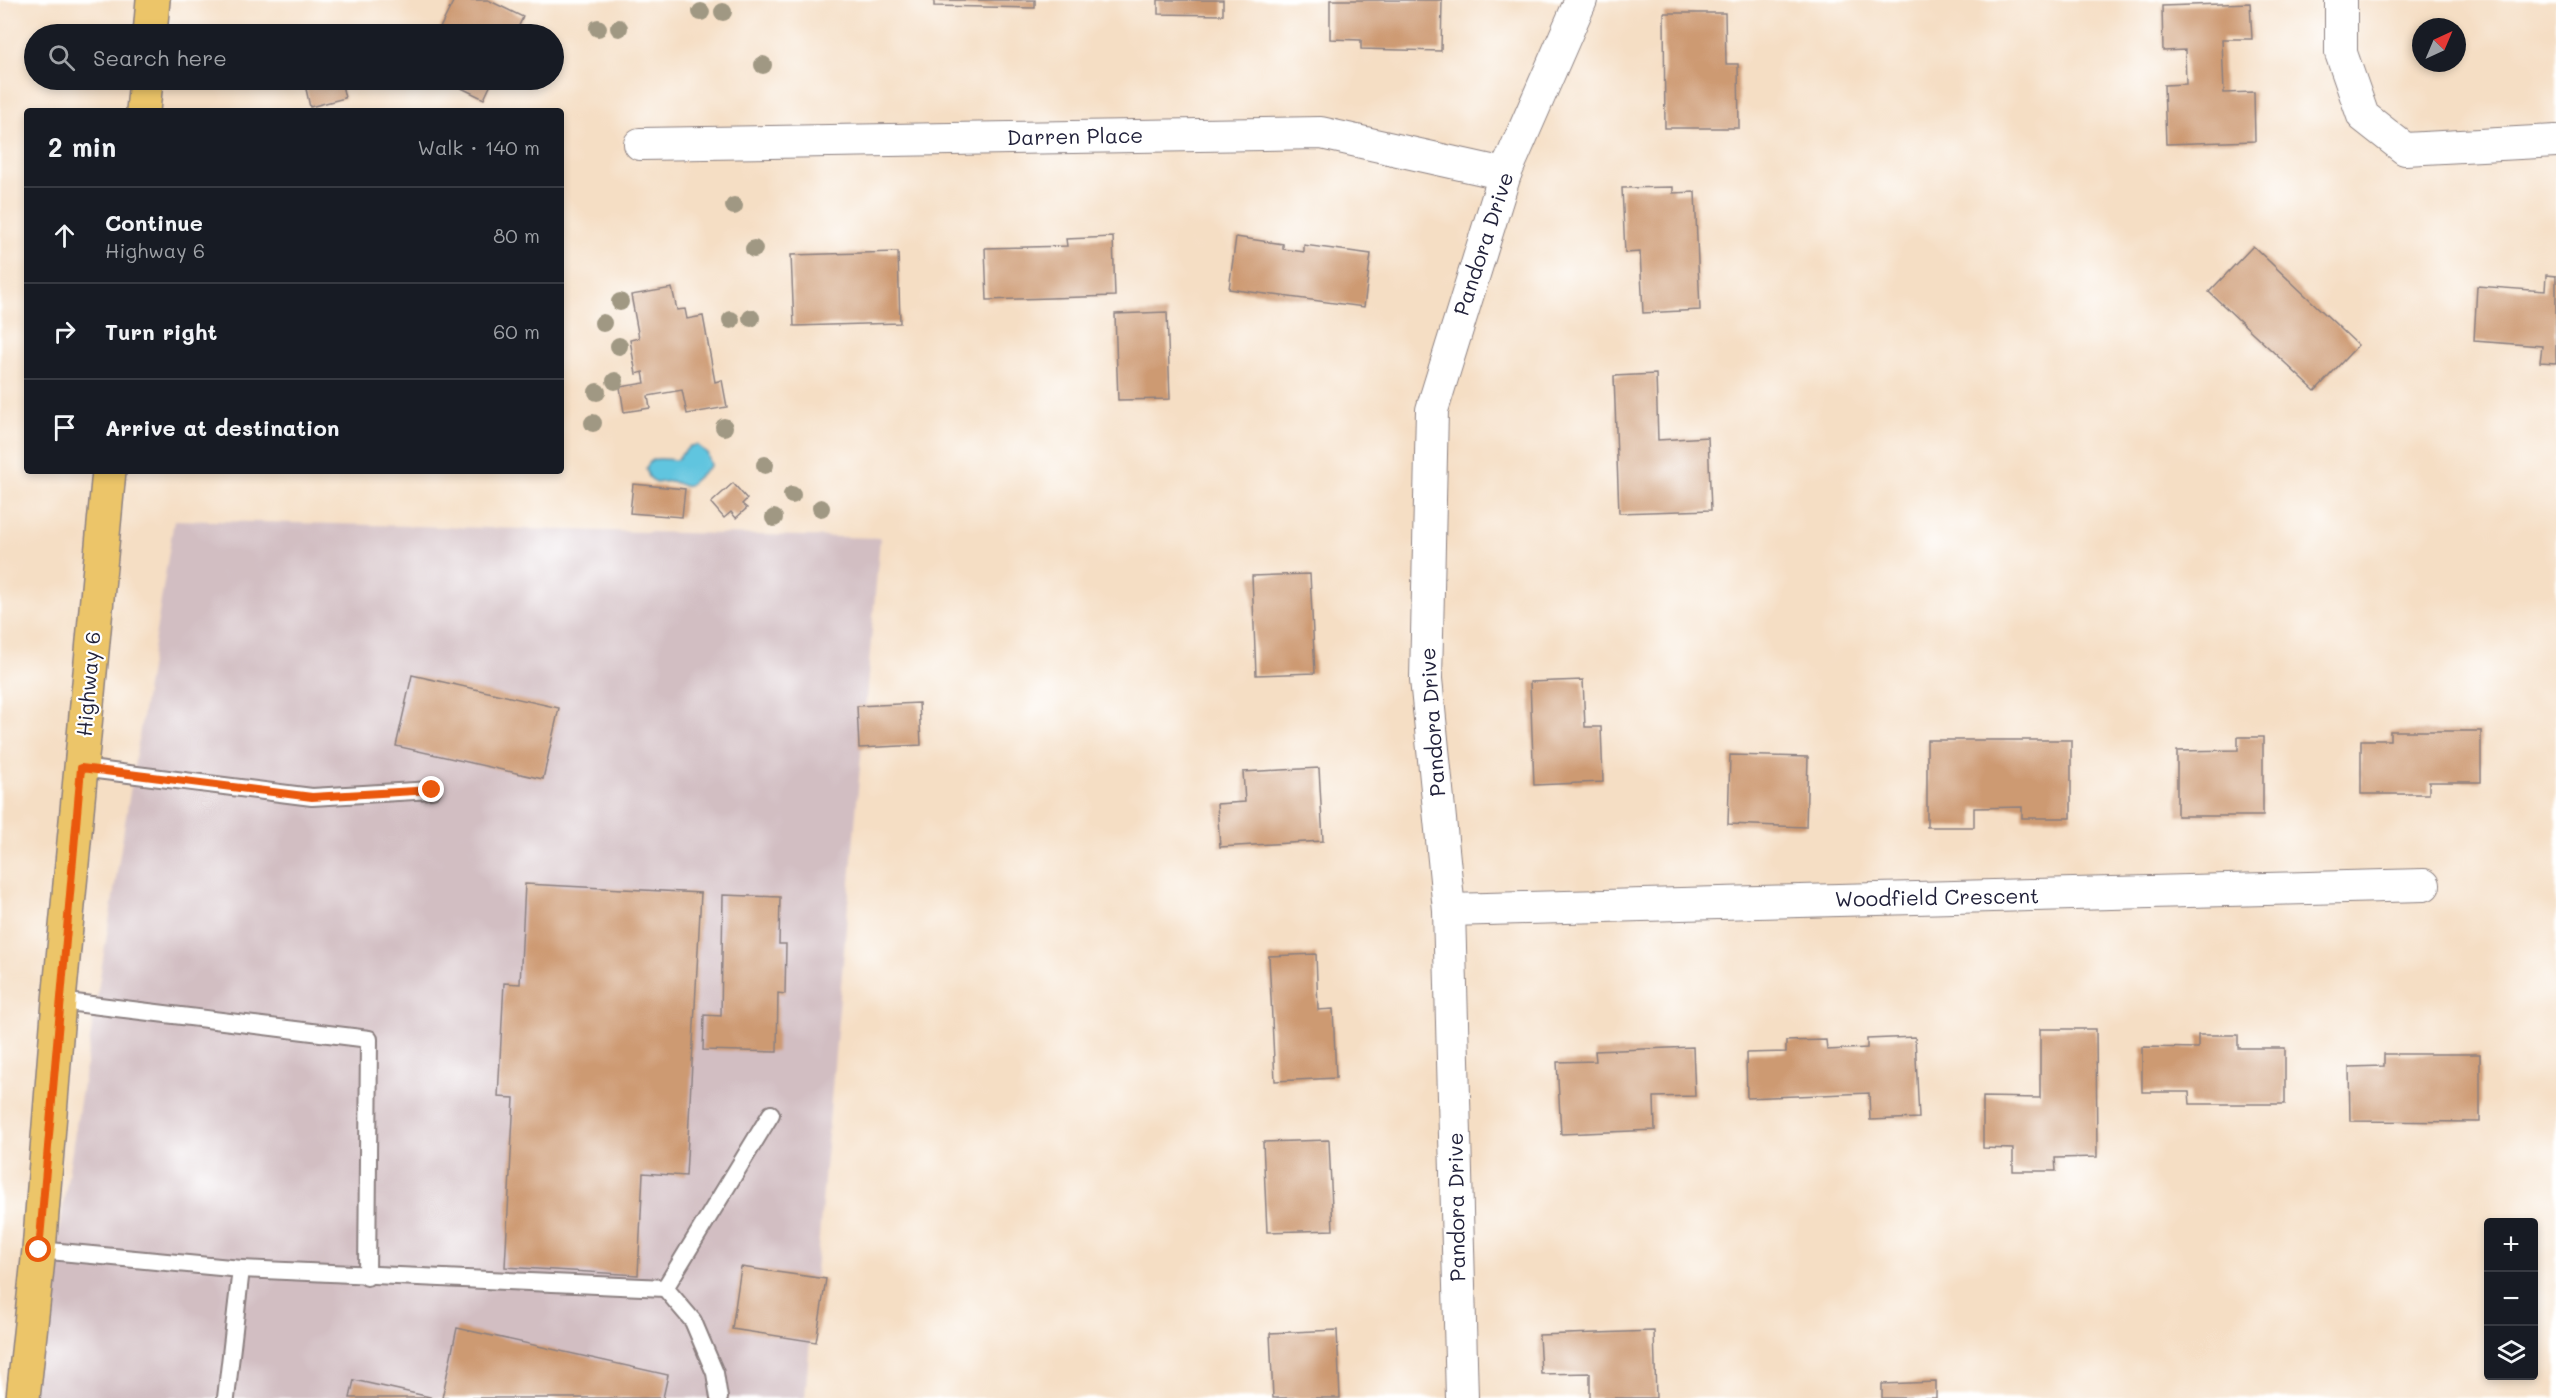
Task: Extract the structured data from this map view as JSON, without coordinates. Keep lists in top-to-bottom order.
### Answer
{
  "streets": {
    "main road": ["Highway 6"],
    "street": ["Darren Place", "Pandora Drive", "Woodfield Crescent"]
  },
  "crossings": [
    ["Darren Place", "Pandora Drive"],
    ["Pandora Drive", "Woodfield Crescent"]
  ],
  "north": "top right",
  "page": {
    "search": "Search here",
    "heading": ["2 min", "Walk · 140 m"],
    "list": [
      ["Continue", "Highway 6", "80 m"],
      ["Turn right", "60 m"],
      "Arrive at destination"
    ],
    "map_buttons": ["+", "−"]
  }
}
